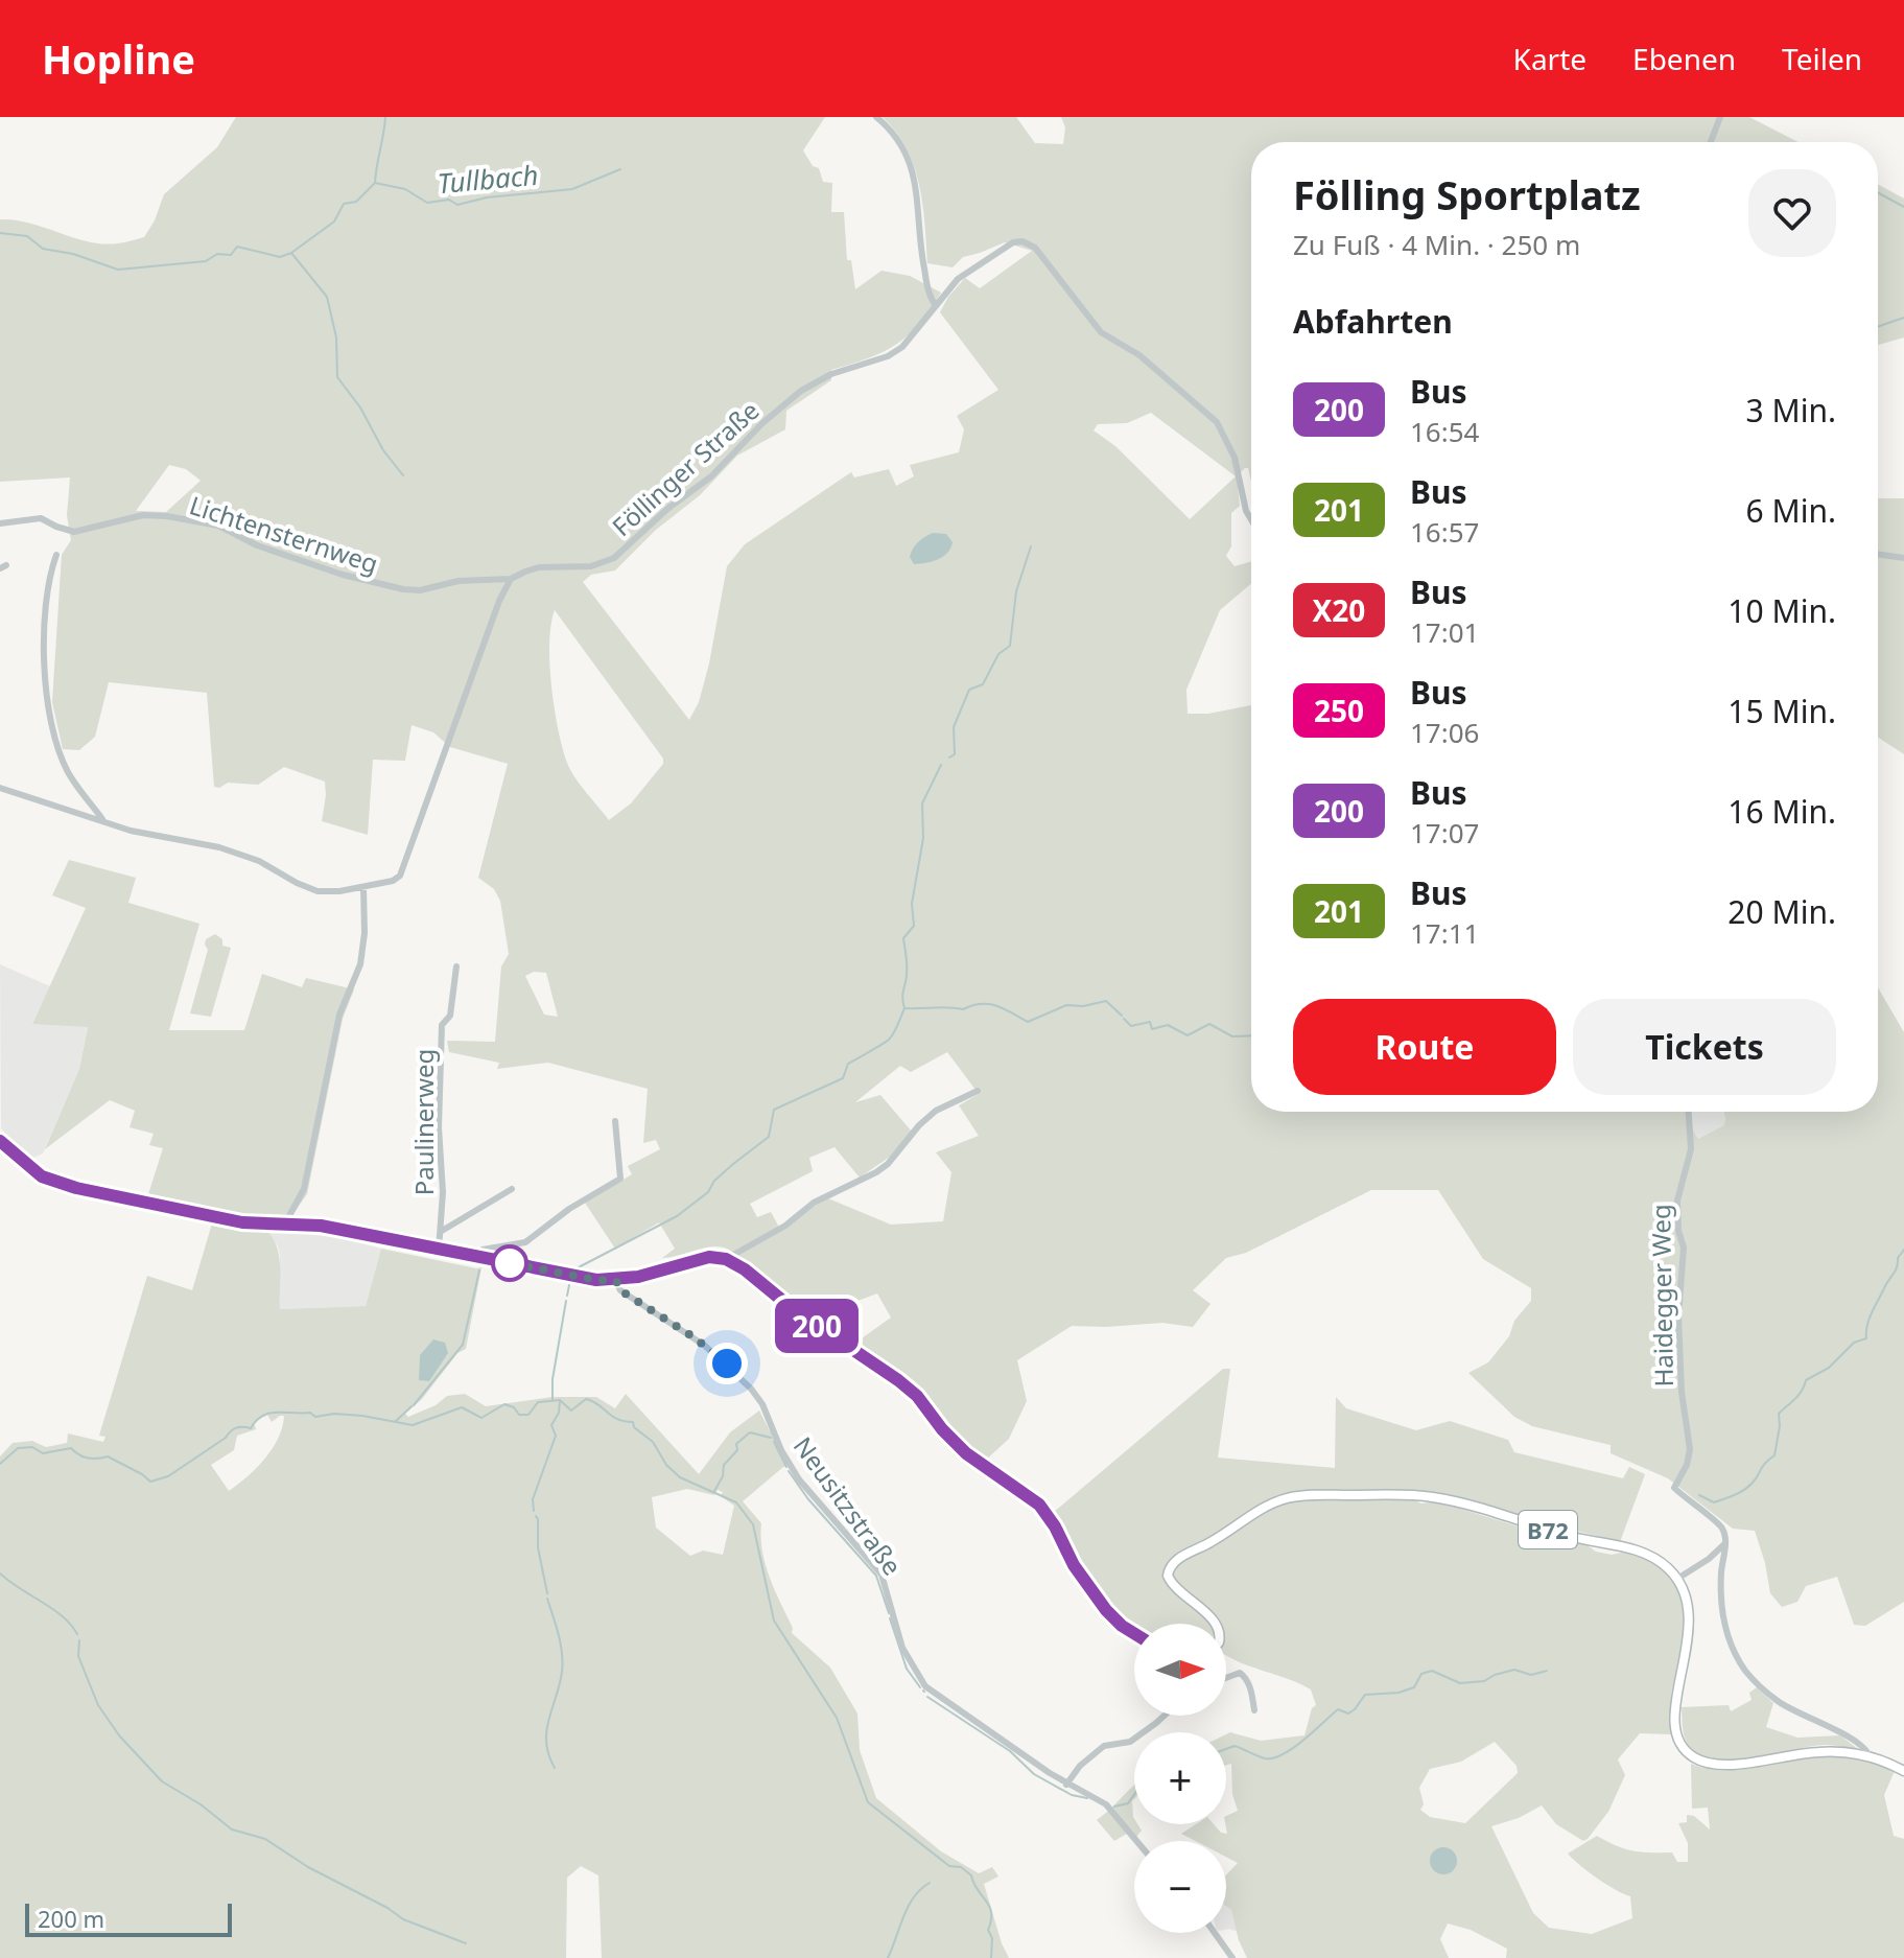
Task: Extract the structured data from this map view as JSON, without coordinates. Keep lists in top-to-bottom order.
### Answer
{
  "streets": {
    "main road": ["B72"],
    "street": [
      "Föllinger Straße",
      "Lichtensternweg",
      "Paulinerweg",
      "Haidegger Weg",
      "Neusitzstraße"
    ]
  },
  "crossings": [
    ["Föllinger Straße", "Lichtensternweg"]
  ],
  "water": ["Tullbach"],
  "lines": ["bus line 200"],
  "scale_bar": "200 m",
  "north": "right",
  "page": {
    "header": "Hopline",
    "nav": ["Karte", "Ebenen", "Teilen"],
    "on_map": "200",
    "heading": [
      ["Fölling Sportplatz", "Zu Fuß · 4 Min. · 250 m"],
      "Abfahrten"
    ],
    "list": [
      {
        "mark": "200",
        "name": "Bus",
        "note": "16:54",
        "value": "3 Min."
      },
      {
        "mark": "201",
        "name": "Bus",
        "note": "16:57",
        "value": "6 Min."
      },
      {
        "mark": "X20",
        "name": "Bus",
        "note": "17:01",
        "value": "10 Min."
      },
      {
        "mark": "250",
        "name": "Bus",
        "note": "17:06",
        "value": "15 Min."
      },
      {
        "mark": "200",
        "name": "Bus",
        "note": "17:07",
        "value": "16 Min."
      },
      {
        "mark": "201",
        "name": "Bus",
        "note": "17:11",
        "value": "20 Min."
      }
    ],
    "buttons": ["Route", "Tickets"],
    "map_buttons": ["+", "−"],
    "scale": "200 m"
  }
}
